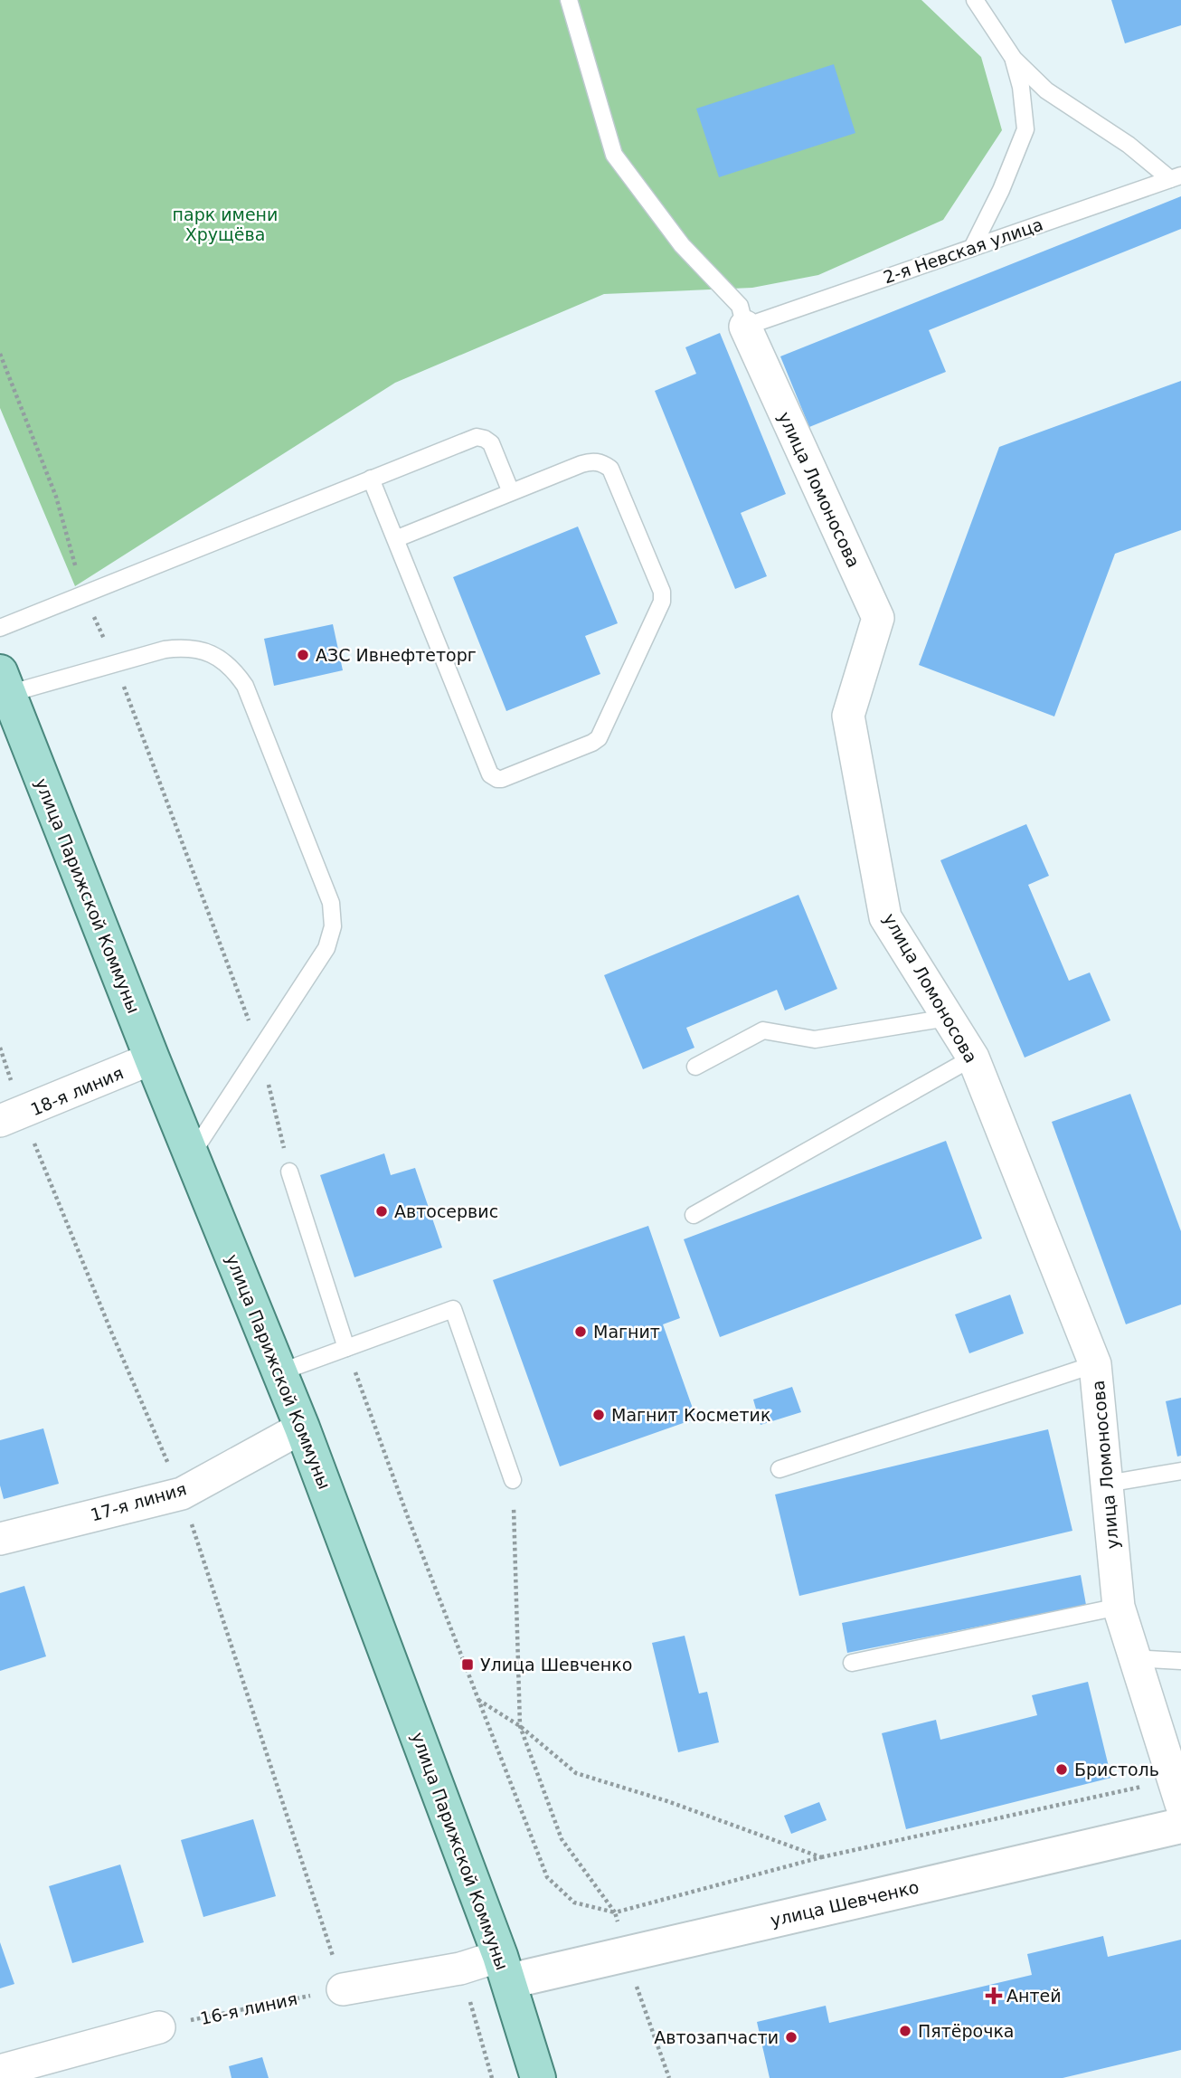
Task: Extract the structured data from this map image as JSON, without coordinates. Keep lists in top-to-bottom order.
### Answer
{
  "streets": {
    "main road": ["улица Парижской Коммуны"],
    "street": [
      "улица Ломоносова",
      "18-я линия",
      "17-я линия",
      "улица Шевченко"
    ],
    "lane": ["2-я Невская улица"],
    "path": ["16-я линия"]
  },
  "crossings": [
    ["2-я Невская улица", "улица Ломоносова"],
    ["улица Парижской Коммуны", "18-я линия"],
    ["улица Парижской Коммуны", "17-я линия"],
    ["улица Парижской Коммуны", "улица Шевченко"]
  ],
  "parks": ["парк имени Хрущёва"],
  "places": {
    "other": [
      "АЗС Ивнефтеторг",
      "Автосервис",
      "Магнит",
      "Магнит Косметик",
      "Бристоль",
      "Пятёрочка",
      "Автозапчасти"
    ],
    "transit": ["Улица Шевченко"],
    "health": ["Антей"]
  }
}
